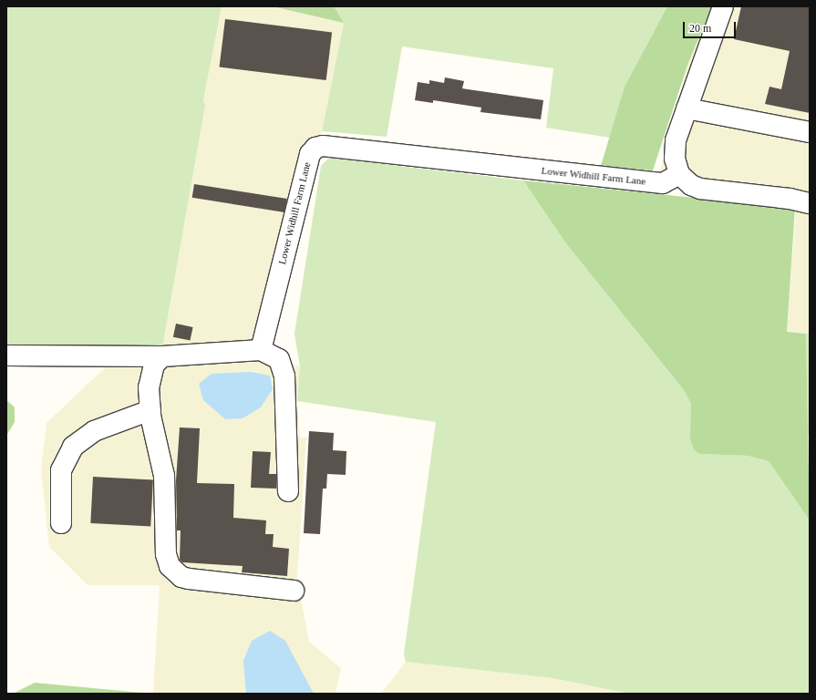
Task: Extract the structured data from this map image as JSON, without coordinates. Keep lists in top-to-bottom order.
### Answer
{
  "streets": {
    "lane": ["Lower Widhill Farm Lane"]
  },
  "scale_bar": "20 m"
}
